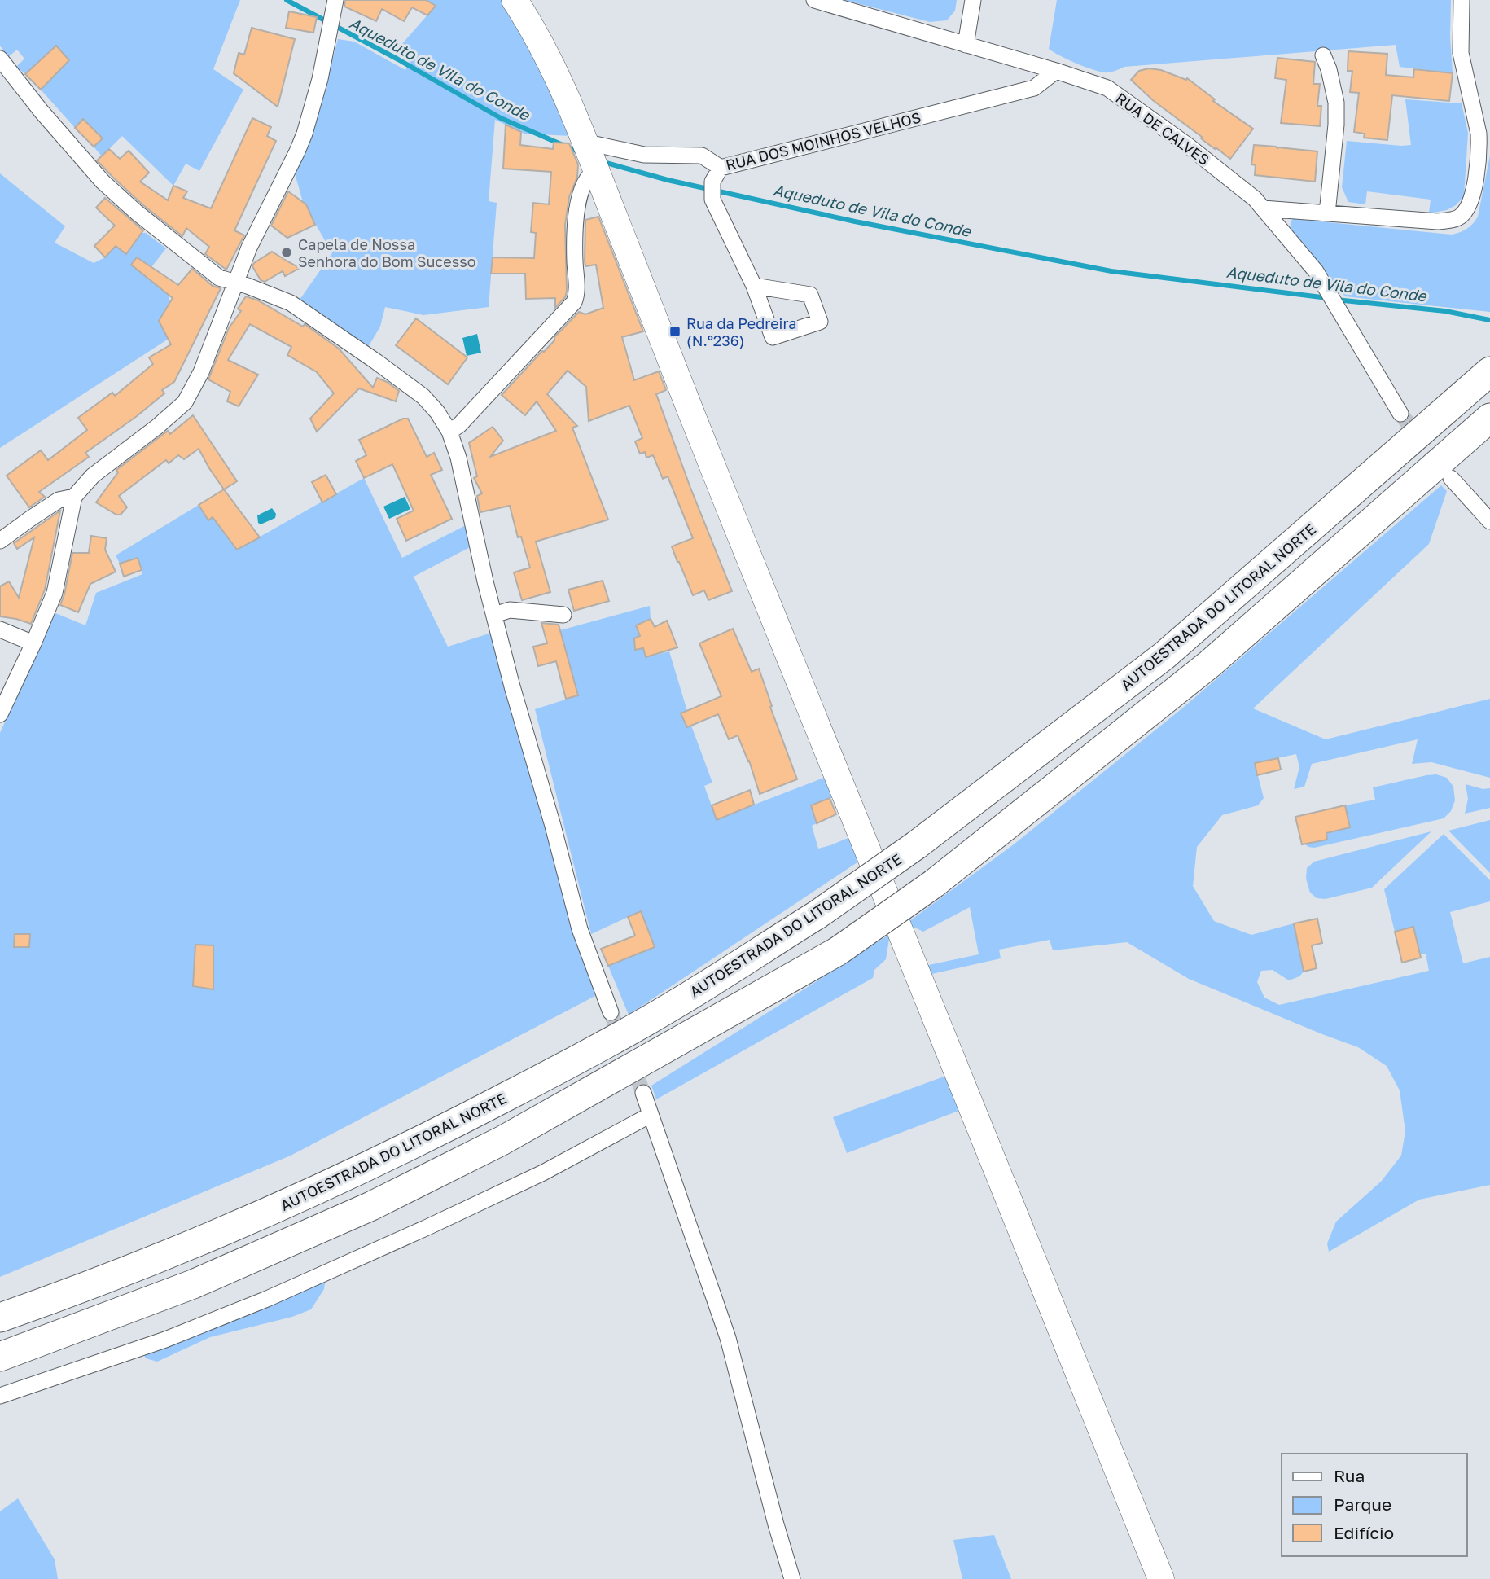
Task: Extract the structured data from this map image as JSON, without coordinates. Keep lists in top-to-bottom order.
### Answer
{
  "streets": {
    "highway": ["AUTOESTRADA DO LITORAL NORTE"],
    "street": ["RUA DE CALVES", "RUA DOS MOINHOS VELHOS"]
  },
  "crossings": [
    ["RUA DE CALVES", "RUA DOS MOINHOS VELHOS"]
  ],
  "water": ["Aqueduto de Vila do Conde"],
  "places": {
    "other": ["Capela de Nossa Senhora do Bom Sucesso"],
    "transit": ["Rua da Pedreira (N.º236)"]
  },
  "legend": ["Rua", "Parque", "Edifício"]
}
